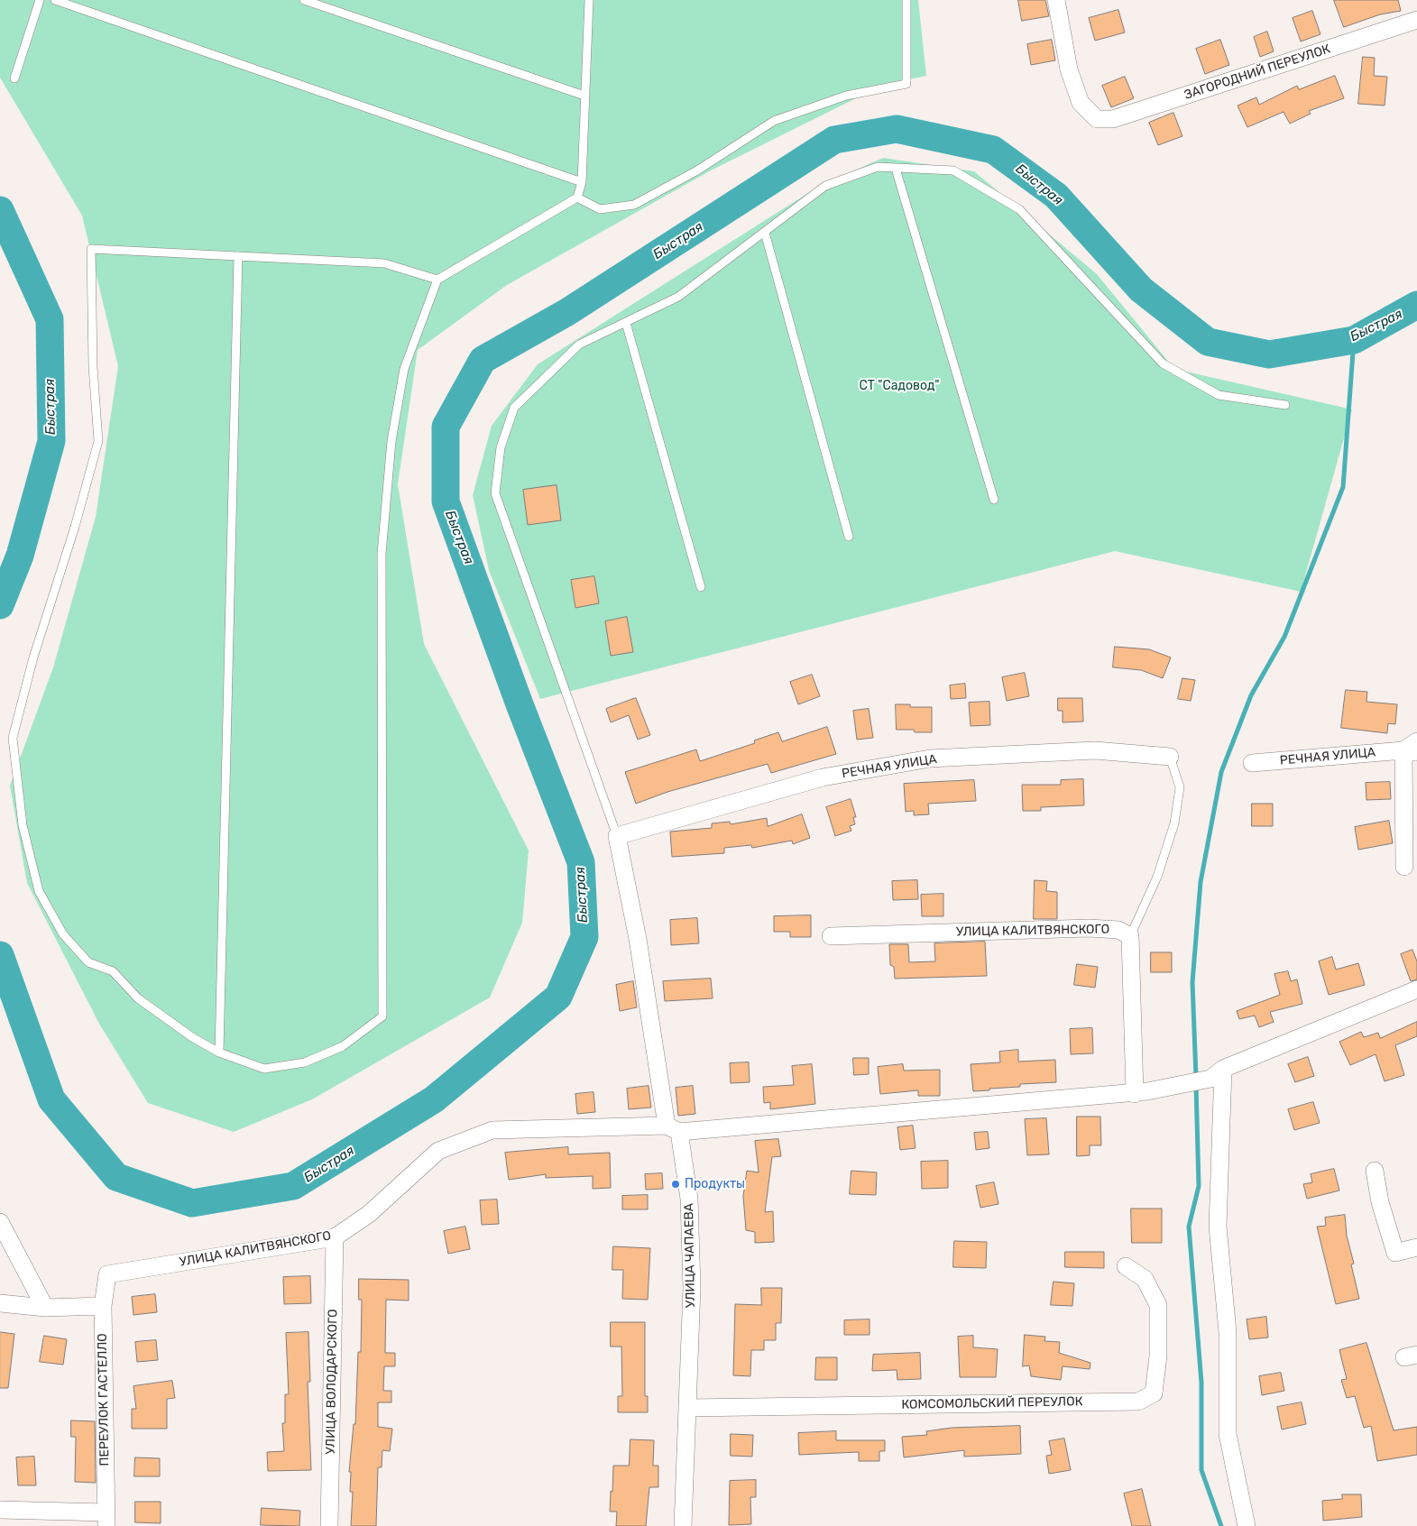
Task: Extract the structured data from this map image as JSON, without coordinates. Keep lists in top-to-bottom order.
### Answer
{
  "streets": {
    "street": [
      "ЗАГОРОДНИЙ ПЕРЕУЛОК",
      "РЕЧНАЯ УЛИЦА",
      "УЛИЦА КАЛИТВЯНСКОГО",
      "УЛИЦА ЧАПАЕВА",
      "УЛИЦА ВОЛОДАРСКОГО",
      "ПЕРЕУЛОК ГАСТЕЛЛО",
      "КОМСОМОЛЬСКИЙ ПЕРЕУЛОК"
    ]
  },
  "crossings": [
    ["РЕЧНАЯ УЛИЦА", "УЛИЦА ЧАПАЕВА"],
    ["УЛИЦА КАЛИТВЯНСКОГО", "УЛИЦА ЧАПАЕВА"],
    ["УЛИЦА КАЛИТВЯНСКОГО", "УЛИЦА ВОЛОДАРСКОГО"],
    ["УЛИЦА КАЛИТВЯНСКОГО", "ПЕРЕУЛОК ГАСТЕЛЛО"],
    ["УЛИЦА ЧАПАЕВА", "КОМСОМОЛЬСКИЙ ПЕРЕУЛОК"]
  ],
  "water": ["Быстрая"],
  "parks": ["СТ \"Садовод\""],
  "places": ["Продукты"]
}
